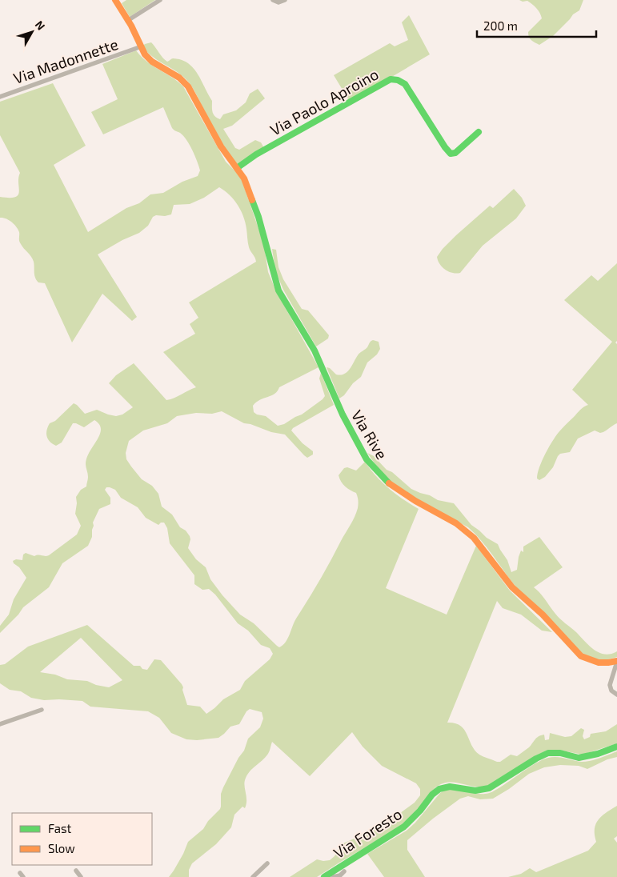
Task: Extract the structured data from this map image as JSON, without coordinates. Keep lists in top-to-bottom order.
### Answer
{
  "streets": {
    "street": [
      "Via Madonnette",
      "Via Paolo Aproino",
      "Via Rive",
      "Via Foresto"
    ]
  },
  "crossings": [
    ["Via Madonnette", "Via Rive"],
    ["Via Paolo Aproino", "Via Rive"]
  ],
  "legend": ["Fast", "Slow"],
  "scale_bar": "200 m",
  "north": "top right"
}
